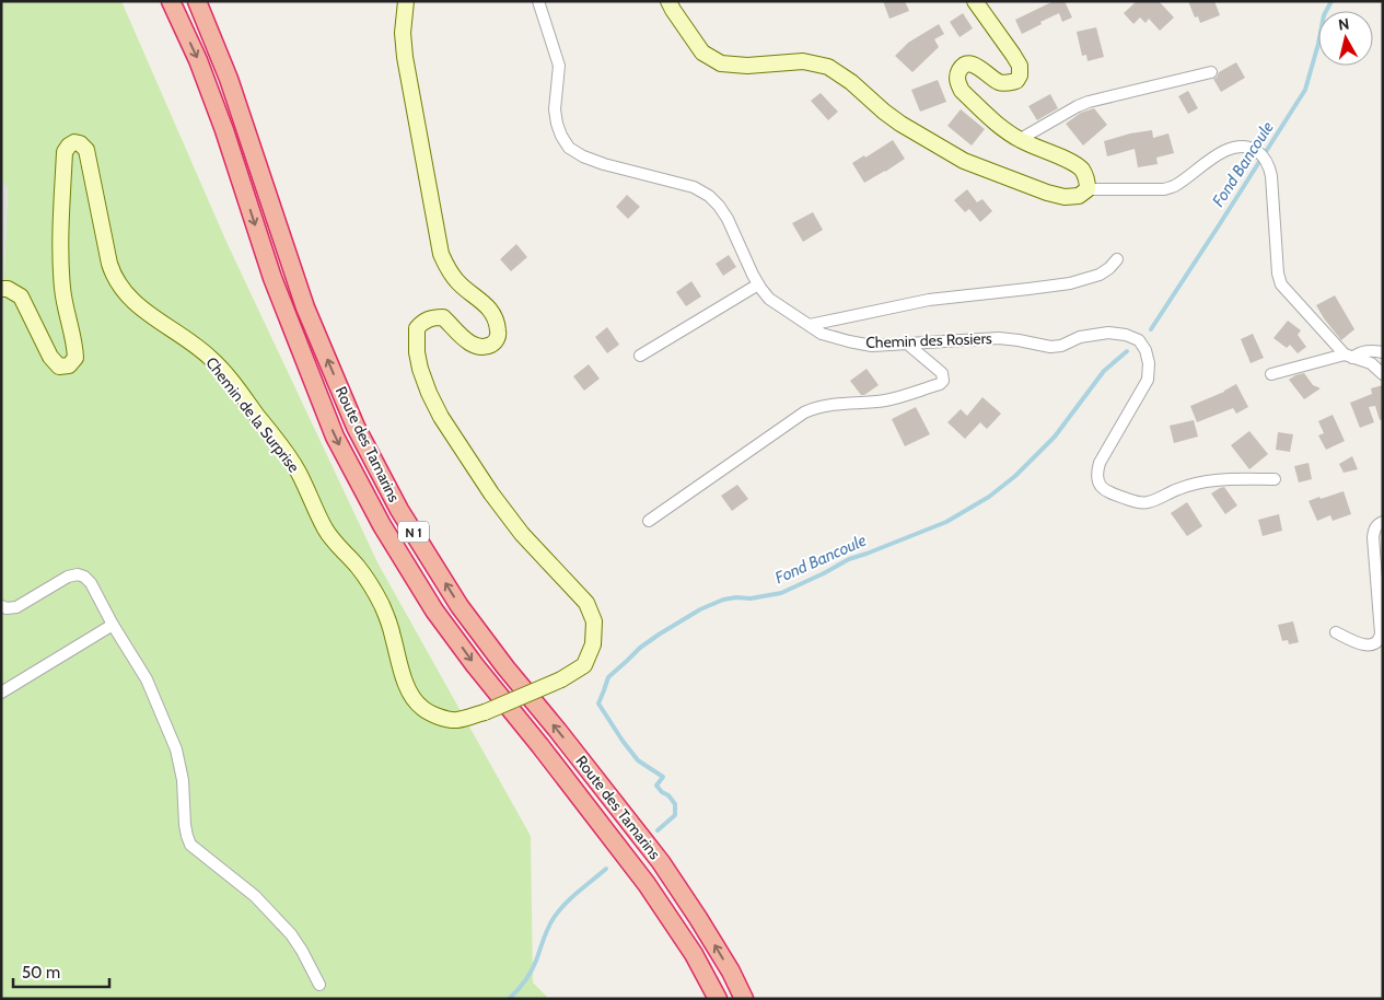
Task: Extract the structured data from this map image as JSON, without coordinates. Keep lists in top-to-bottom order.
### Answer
{
  "streets": {
    "highway": ["Route des Tamarins", "N 1"],
    "main road": ["Chemin de la Surprise"],
    "street": ["Chemin des Rosiers"]
  },
  "water": ["Fond Bancoule"],
  "scale_bar": "50 m",
  "north": "top"
}
